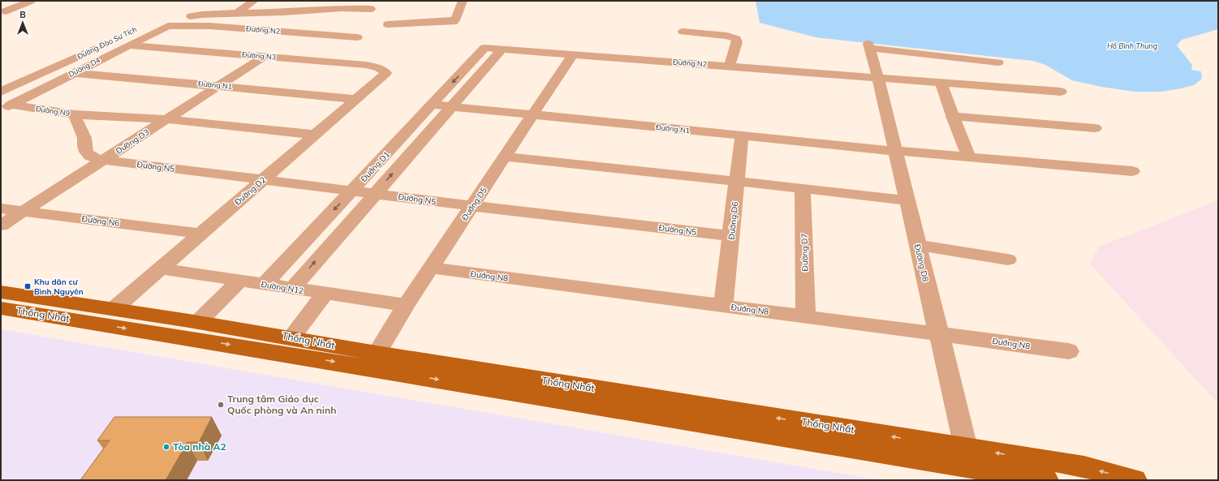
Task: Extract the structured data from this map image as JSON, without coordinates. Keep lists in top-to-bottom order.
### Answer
{
  "streets": {
    "main road": ["Thống Nhất"],
    "street": [
      "Đướng N2",
      "Đường Đào Sư Tích",
      "Đường N3",
      "Dường D4",
      "Đường N1",
      "Đường N9",
      "Đướng N1",
      "Đường D3",
      "Đường N5",
      "Đướng D1",
      "Đường D2",
      "Đướng D5",
      "Đường N6",
      "Đường D6",
      "Đường D7",
      "Đường D8",
      "Đướng N8",
      "Đường N12"
    ]
  },
  "crossings": [
    ["Đướng N2", "Đường Đào Sư Tích"],
    ["Đướng N2", "Dường D4"],
    ["Đướng N2", "Đướng D1"],
    ["Đướng N2", "Đướng D5"],
    ["Đướng N2", "Đường D8"],
    ["Đường Đào Sư Tích", "Dường D4"],
    ["Đường N3", "Dường D4"],
    ["Đường N3", "Đường D3"],
    ["Đường N3", "Đường D2"],
    ["Dường D4", "Đường N1"],
    ["Dường D4", "Đường N9"],
    ["Đường N1", "Đường D3"],
    ["Đường N1", "Đường D2"],
    ["Đường N9", "Đường D3"],
    ["Đường N9", "Đường N5"],
    ["Đướng N1", "Đướng D5"],
    ["Đướng N1", "Đường D6"],
    ["Đướng N1", "Đường D8"],
    ["Đường D3", "Đường N5"],
    ["Đường D3", "Đường N6"],
    ["Đường N5", "Đướng D1"],
    ["Đường N5", "Đường D2"],
    ["Đường N5", "Đướng D5"],
    ["Đường N5", "Đường D6"],
    ["Đướng D1", "Đường N12"],
    ["Đường D2", "Đường N6"],
    ["Đường D2", "Đường N12"],
    ["Đường D2", "Thống Nhất"],
    ["Đướng D5", "Đướng N8"],
    ["Đướng D5", "Đường N12"],
    ["Đướng D5", "Thống Nhất"],
    ["Đường D6", "Đướng N8"],
    ["Đường D7", "Đướng N8"],
    ["Đường D8", "Đướng N8"],
    ["Đường D8", "Thống Nhất"]
  ],
  "water": ["Hồ Bình Thung"],
  "places": {
    "transit": ["Khu dân cư Bình Nguyên"],
    "other": ["Trung tâm Giáo dục Quốc phòng và An ninh", "Tòa nhà A2"]
  },
  "north": "top"
}
